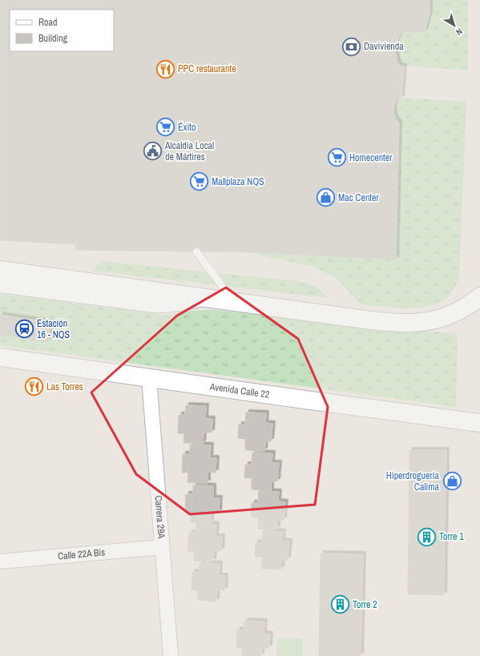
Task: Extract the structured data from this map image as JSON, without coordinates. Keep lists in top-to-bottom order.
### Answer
{
  "streets": {
    "street": ["Avenida Calle 22", "Carrera 29A", "Calle 22A Bis"]
  },
  "crossings": [
    ["Avenida Calle 22", "Carrera 29A"],
    ["Carrera 29A", "Calle 22A Bis"]
  ],
  "places": {
    "bank": ["Davivienda"],
    "restaurant": ["PPC restaurante", "Las Torres"],
    "supermarket": ["Éxito", "Homecenter", "Mallplaza NQS"],
    "public building": ["Alcaldía Local de Mártires"],
    "shop": ["Mac Center", "Hiperdrogueria Calima"],
    "station": ["Estación 16 - NQS"],
    "building": ["Torre 1", "Torre 2"]
  },
  "legend": ["Road", "Building"],
  "north": "bottom right"
}
